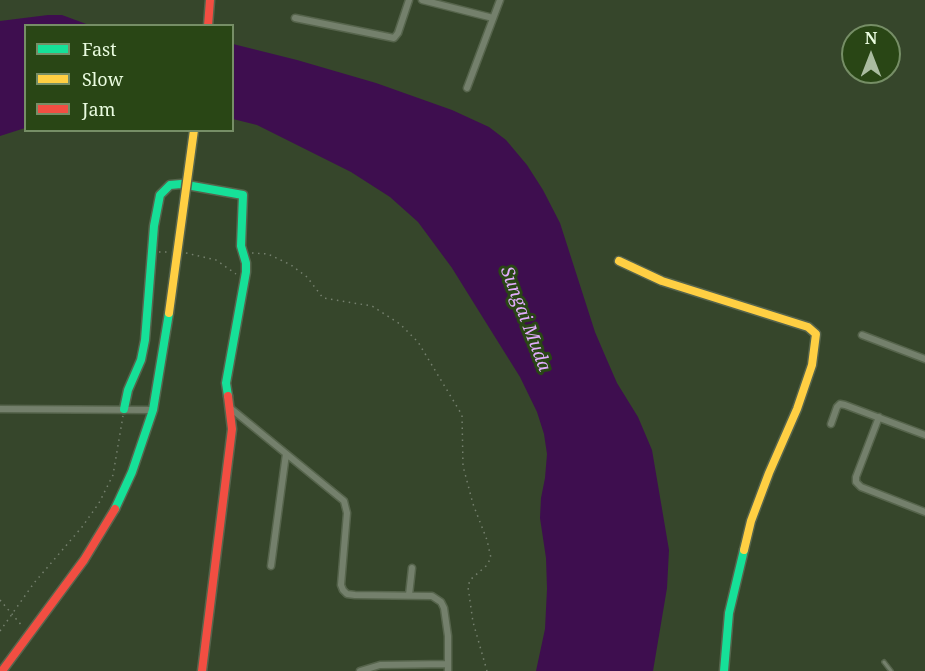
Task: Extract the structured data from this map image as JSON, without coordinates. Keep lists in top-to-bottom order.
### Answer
{
  "water": ["Sungai Muda"],
  "legend": ["Fast", "Slow", "Jam"],
  "north": "top"
}
